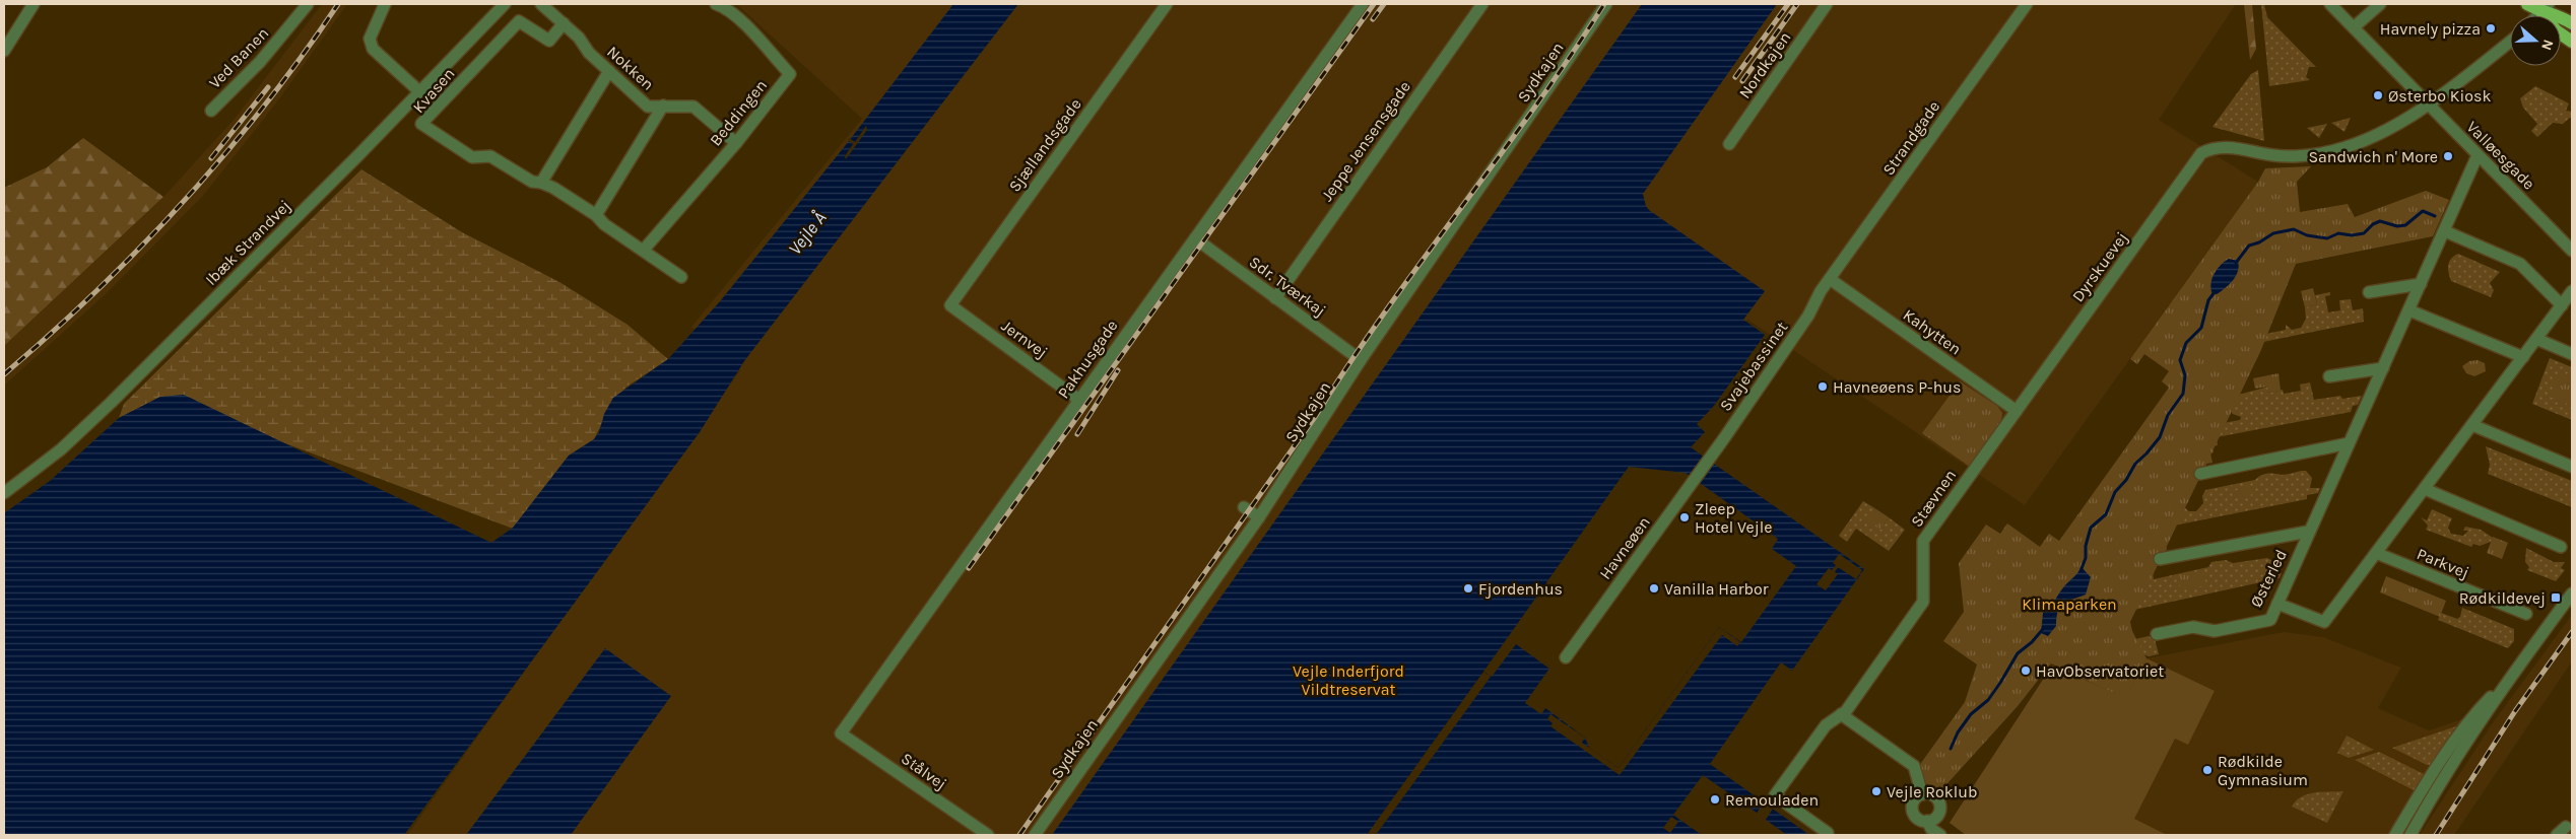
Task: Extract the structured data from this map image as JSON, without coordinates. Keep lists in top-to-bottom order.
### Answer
{
  "streets": {
    "street": [
      "Ved Banen",
      "Nordkajen",
      "Nokken",
      "Sydkajen",
      "Kvasen",
      "Beddingen",
      "Strandgade",
      "Jeppe Jensensgade",
      "Sjællandsgade",
      "Valløesgade",
      "Ibæk Strandvej",
      "Dyrskuevej",
      "Sdr. Tværkaj",
      "Kahytten",
      "Jernvej",
      "Pakhusgade",
      "Svajebassinet",
      "Stævnen",
      "Havneøen",
      "Parkvej",
      "Østerled",
      "Stålvej"
    ]
  },
  "crossings": [
    ["Nokken", "Kvasen"],
    ["Nokken", "Beddingen"],
    ["Sydkajen", "Sdr. Tværkaj"],
    ["Kvasen", "Beddingen"],
    ["Strandgade", "Kahytten"],
    ["Strandgade", "Svajebassinet"],
    ["Jeppe Jensensgade", "Sdr. Tværkaj"],
    ["Sjællandsgade", "Jernvej"],
    ["Valløesgade", "Dyrskuevej"],
    ["Valløesgade", "Østerled"],
    ["Dyrskuevej", "Kahytten"],
    ["Dyrskuevej", "Stævnen"],
    ["Sdr. Tværkaj", "Pakhusgade"],
    ["Kahytten", "Stævnen"],
    ["Jernvej", "Pakhusgade"],
    ["Pakhusgade", "Stålvej"],
    ["Svajebassinet", "Havneøen"]
  ],
  "water": ["Vejle Å"],
  "parks": ["Klimaparken", "Vejle Inderfjord Vildtreservat"],
  "places": {
    "other": [
      "Havnely pizza",
      "Østerbo Kiosk",
      "Sandwich n' More",
      "Havneøens P-hus",
      "Zleep Hotel Vejle",
      "Fjordenhus",
      "Vanilla Harbor",
      "HavObservatoriet",
      "Rødkilde Gymnasium",
      "Vejle Roklub",
      "Remouladen"
    ],
    "transit": ["Rødkildevej"]
  },
  "north": "right"
}
